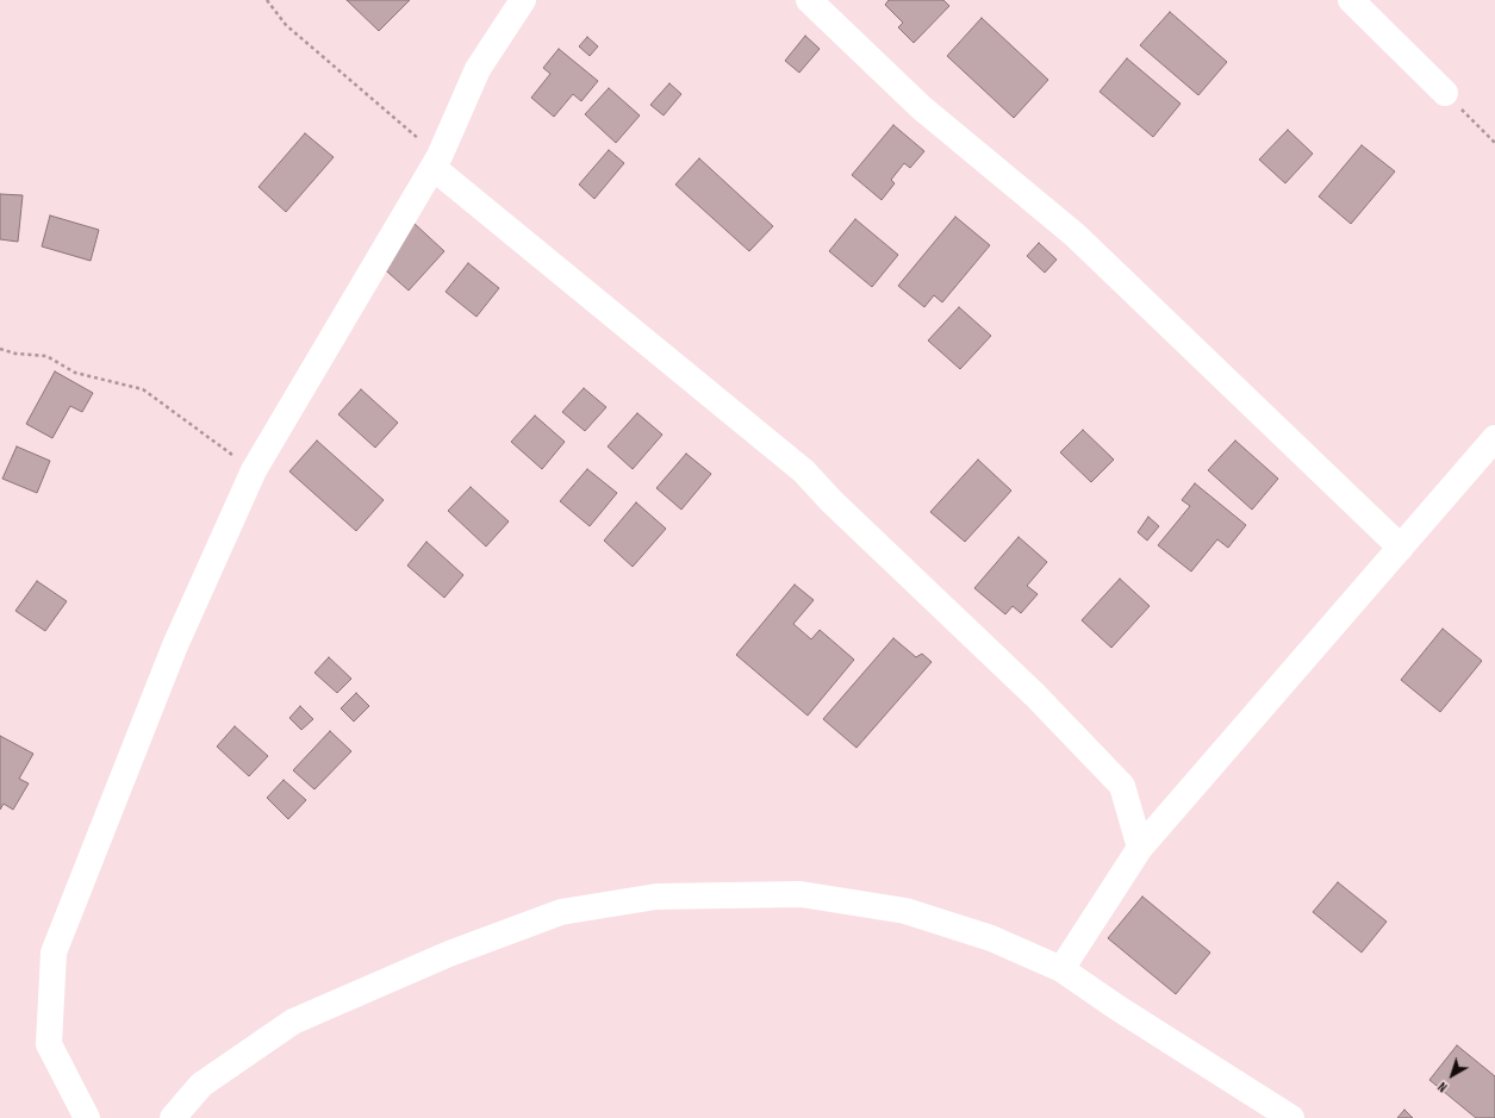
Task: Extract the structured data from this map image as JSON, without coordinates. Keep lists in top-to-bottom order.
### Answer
{
  "north": "bottom left"
}
